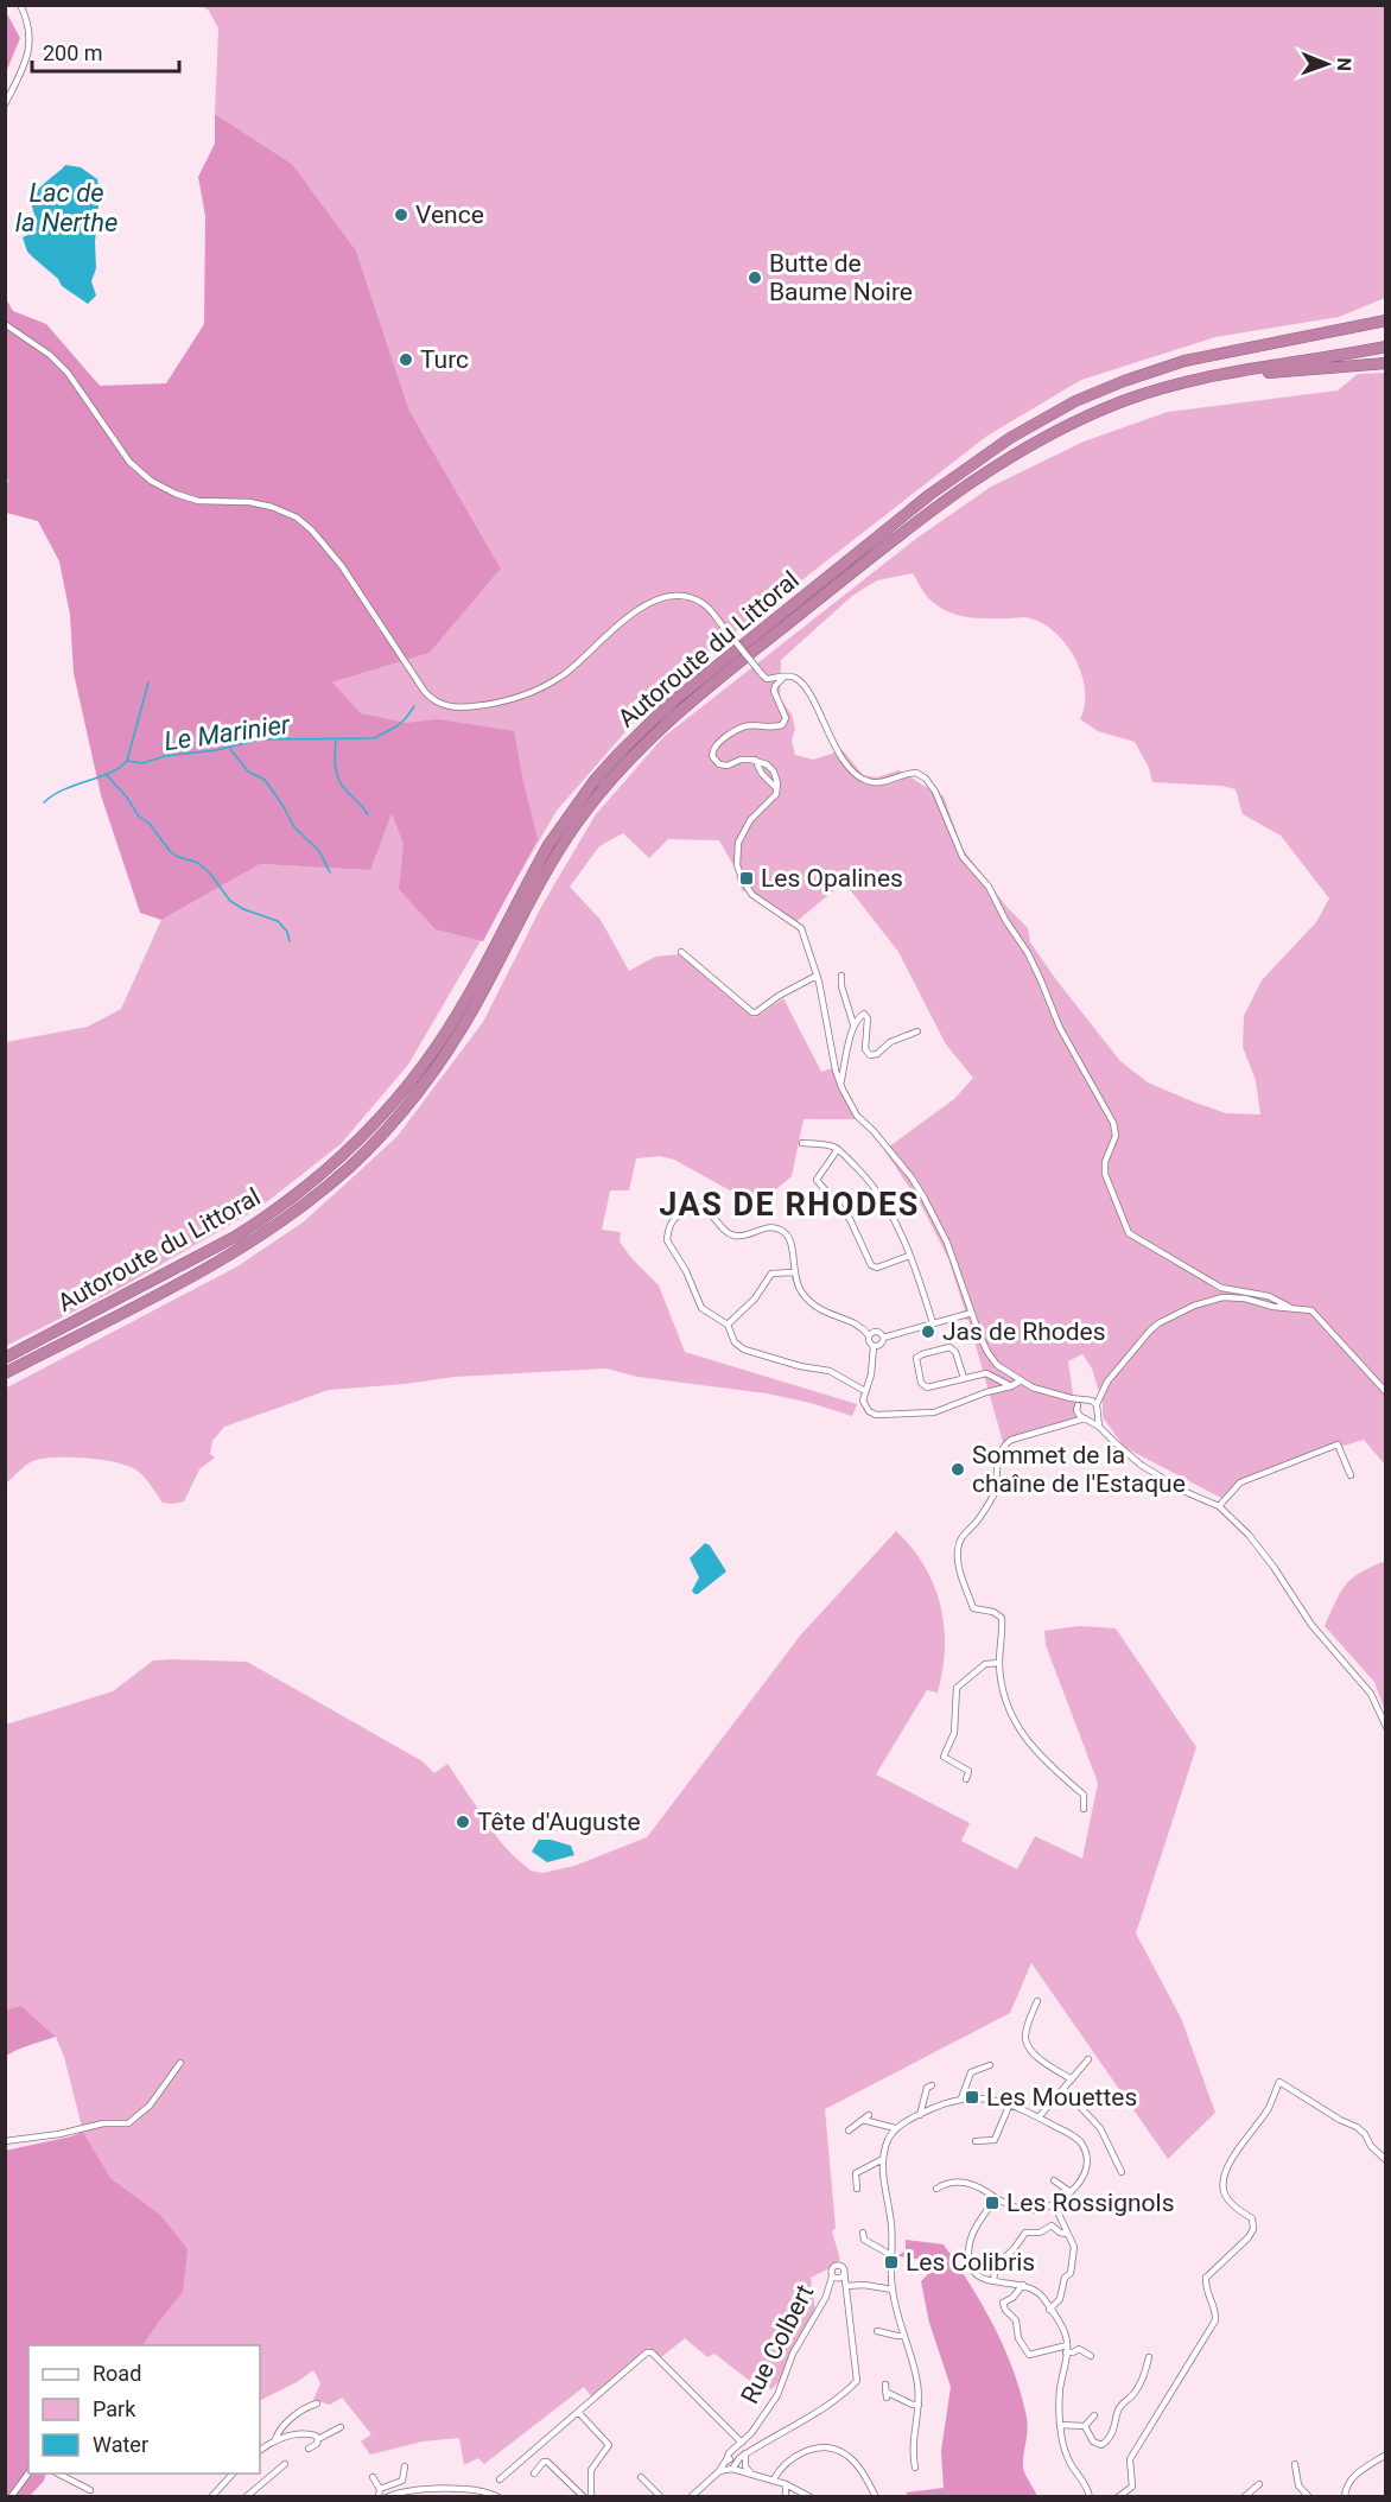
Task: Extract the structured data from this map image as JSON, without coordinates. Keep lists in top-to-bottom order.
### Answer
{
  "streets": {
    "highway": ["Autoroute du Littoral"],
    "street": ["Rue Colbert"]
  },
  "districts": ["JAS DE RHODES"],
  "water": ["Lac de la Nerthe", "Le Marinier"],
  "places": {
    "other": [
      "Vence",
      "Butte de Baume Noire",
      "Turc",
      "Jas de Rhodes",
      "Sommet de la chaîne de l'Estaque",
      "Tête d'Auguste"
    ],
    "transit": [
      "Les Opalines",
      "Les Mouettes",
      "Les Rossignols",
      "Les Colibris"
    ]
  },
  "legend": ["Road", "Park", "Water"],
  "scale_bar": "200 m",
  "north": "right"
}
